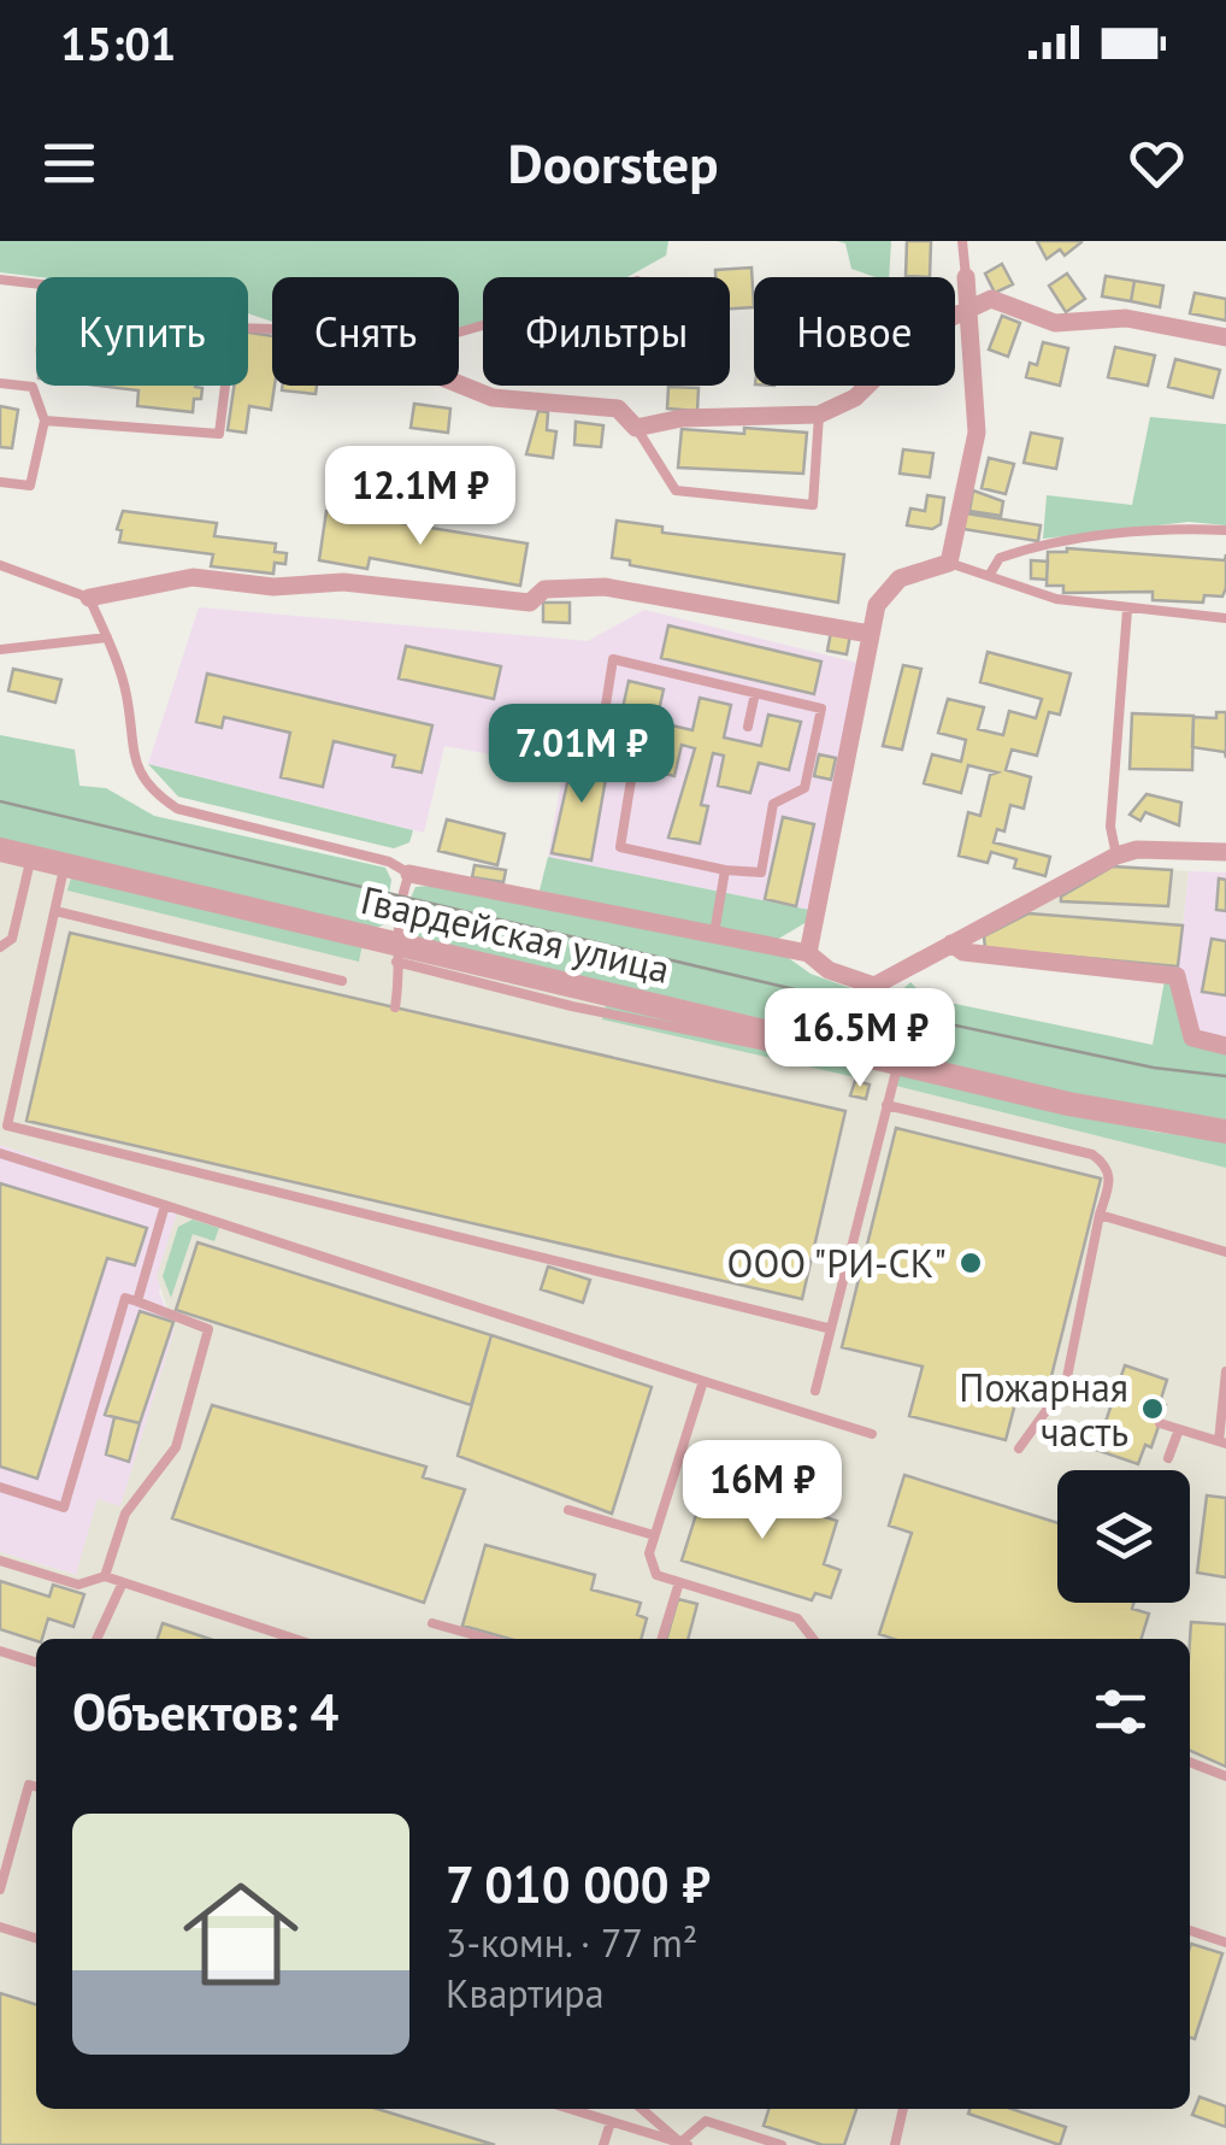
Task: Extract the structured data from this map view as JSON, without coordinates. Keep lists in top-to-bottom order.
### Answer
{
  "streets": {
    "street": ["Гвардейская улица"]
  },
  "places": ["ООО \"РИ-СК\"", "Пожарная часть"],
  "page": {
    "status": "15:01",
    "header": "Doorstep",
    "chip": [
      "Купить",
      "Снять",
      "Фильтры",
      "Новое"
    ],
    "price": [
      "12.1M ₽",
      "7.01M ₽",
      "16.5M ₽",
      "16M ₽"
    ],
    "heading": "Объектов: 4",
    "list": [
      {
        "name": "7 010 000 ₽",
        "note": "3-комн. · 77 m² · Квартира"
      }
    ]
  }
}
